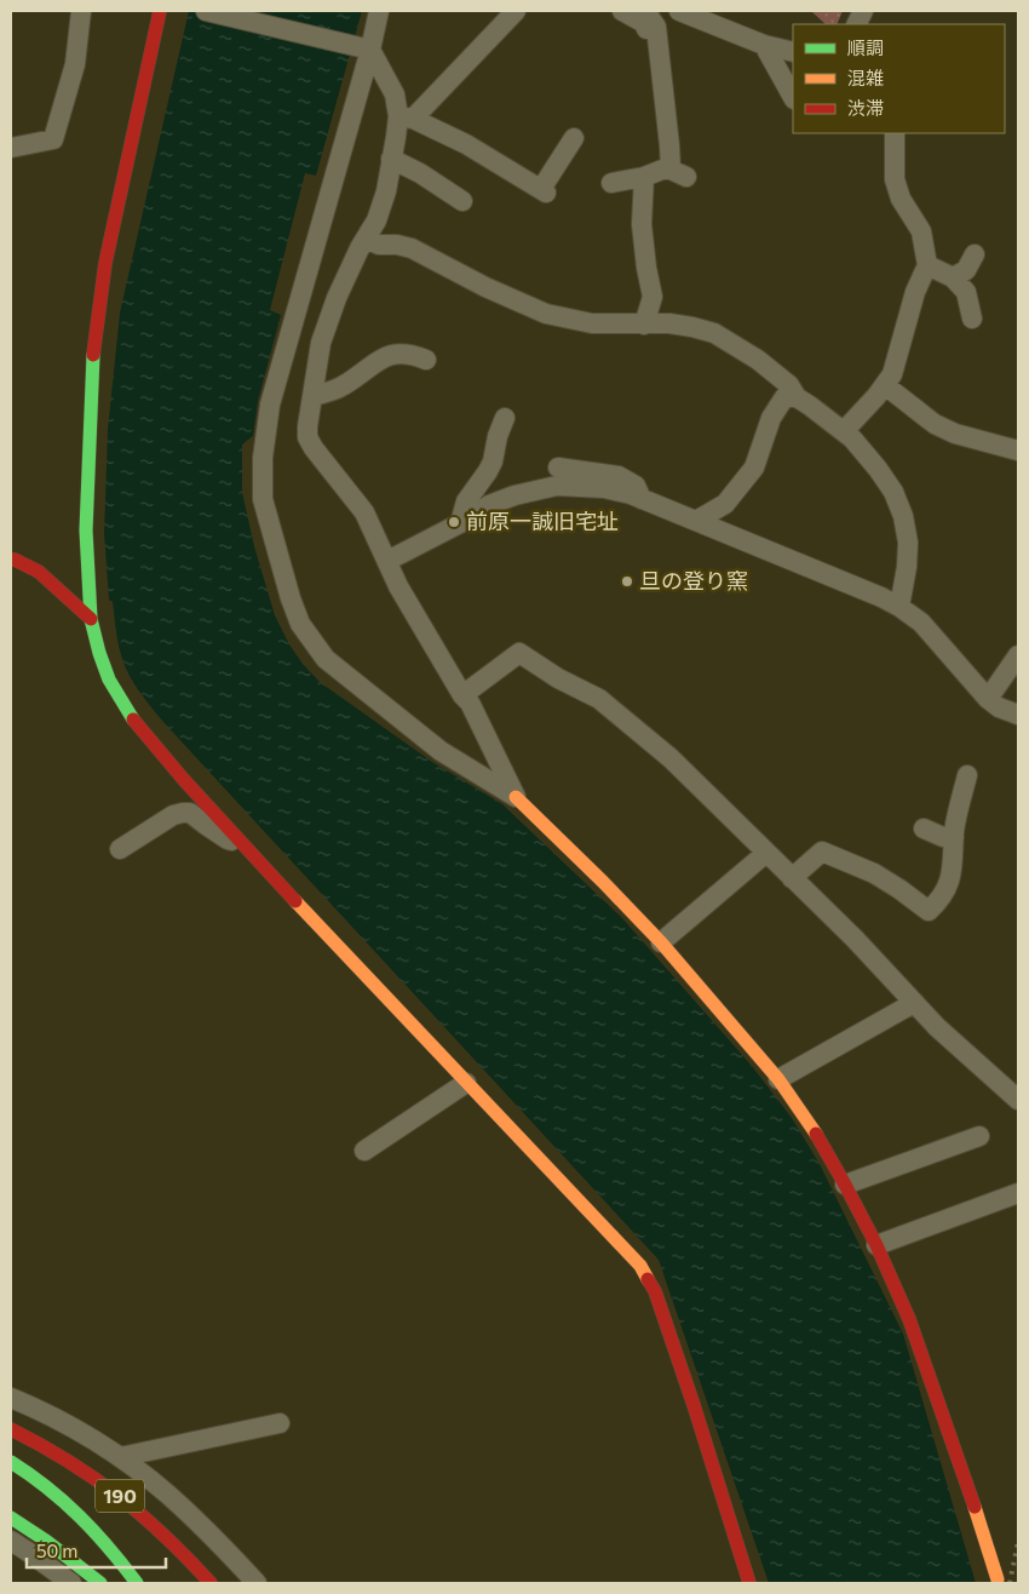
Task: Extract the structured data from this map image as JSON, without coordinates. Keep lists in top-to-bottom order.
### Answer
{
  "streets": {
    "main road": ["190"]
  },
  "places": ["前原一誠旧宅址", "旦の登り窯"],
  "legend": ["順調", "混雑", "渋滞"],
  "scale_bar": "50 m"
}
